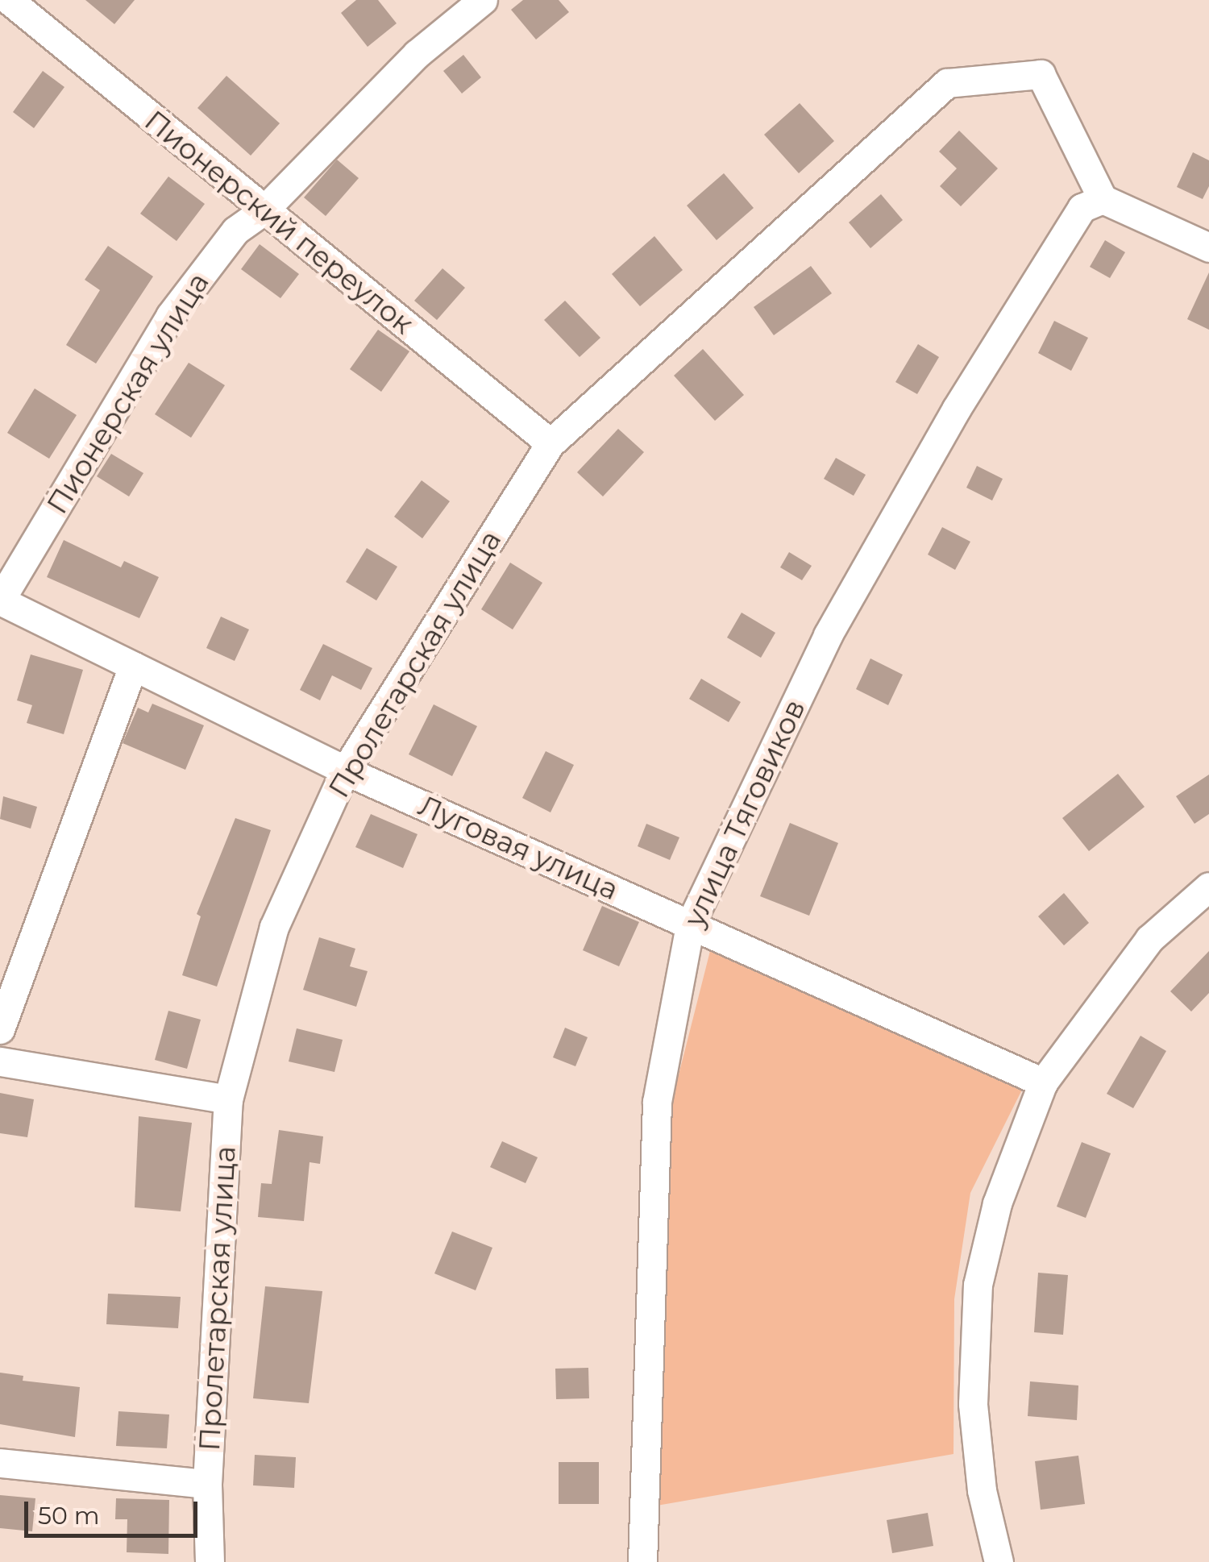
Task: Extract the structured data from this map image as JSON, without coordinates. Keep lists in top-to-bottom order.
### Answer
{
  "streets": {
    "street": [
      "Пионерский переулок",
      "Пионерская улица",
      "Пролетарская улица",
      "улица Тяговиков",
      "Луговая улица"
    ]
  },
  "crossings": [
    ["Пионерский переулок", "Пионерская улица"],
    ["Пионерский переулок", "Пролетарская улица"],
    ["Пионерская улица", "Луговая улица"],
    ["Пролетарская улица", "улица Тяговиков"],
    ["Пролетарская улица", "Луговая улица"],
    ["улица Тяговиков", "Луговая улица"]
  ],
  "scale_bar": "50 m"
}
